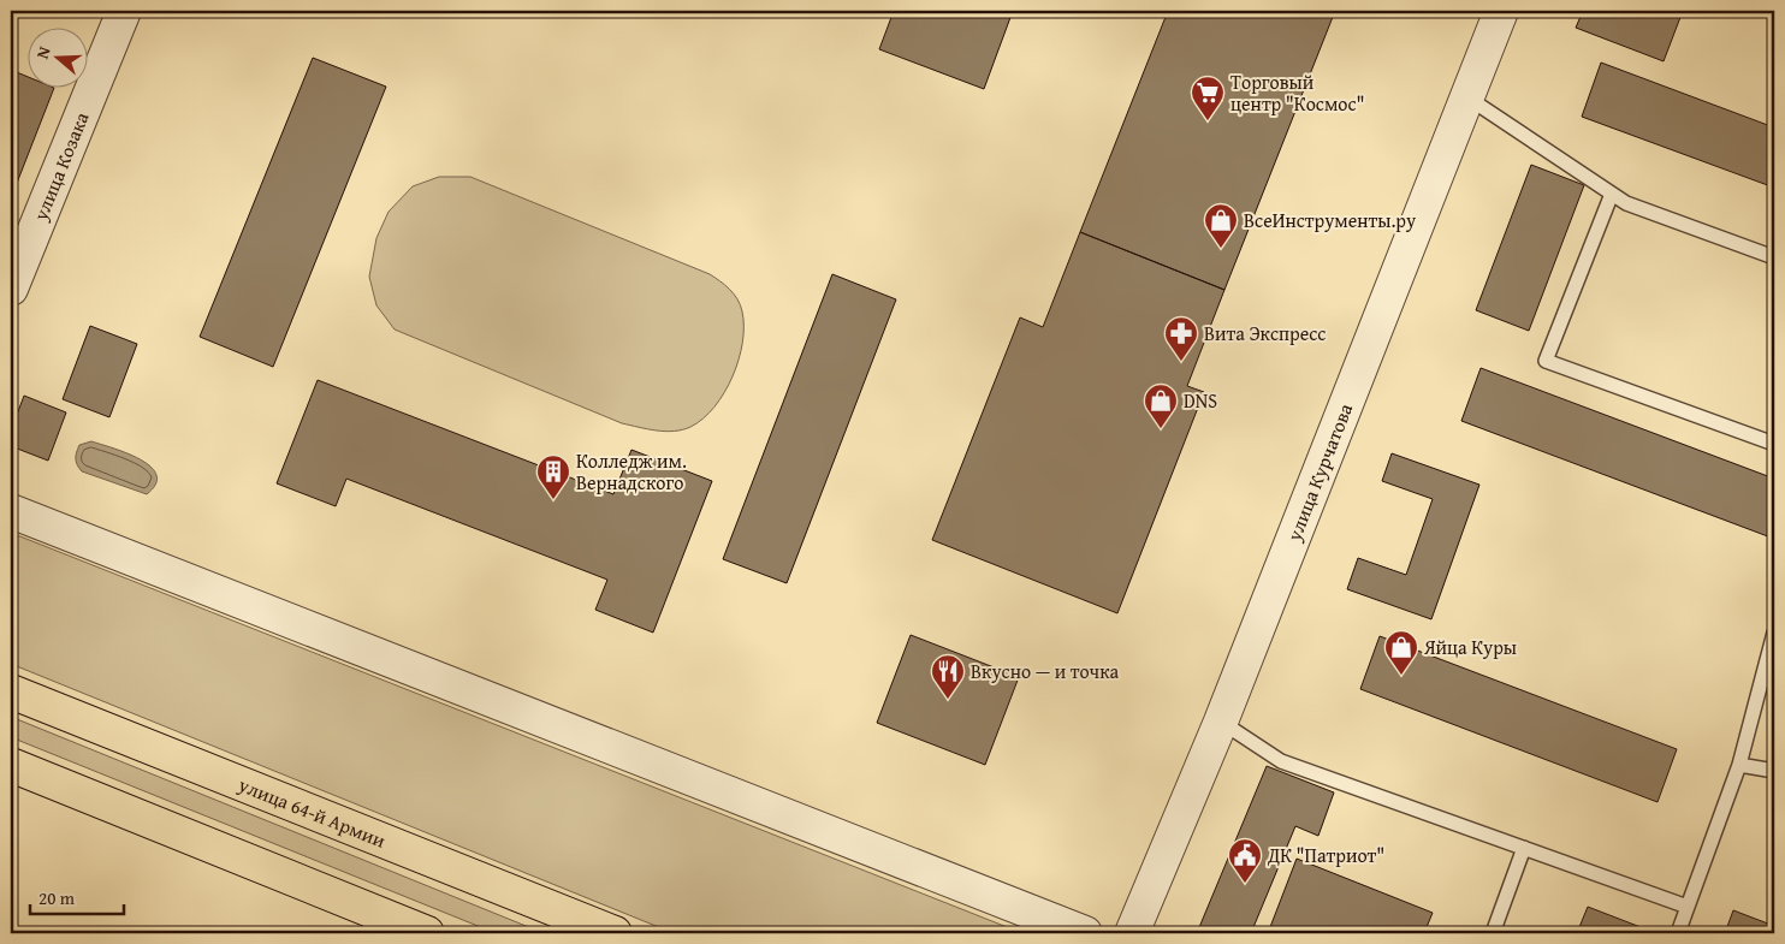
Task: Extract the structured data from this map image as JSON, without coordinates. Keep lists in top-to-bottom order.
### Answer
{
  "streets": {
    "highway": ["улица 64-й Армии"],
    "street": ["улица Козака", "улица Курчатова"]
  },
  "places": {
    "supermarket": ["Торговый центр \"Космос\""],
    "shop": ["ВсеИнструменты.ру", "DNS", "Яйца Куры"],
    "pharmacy": ["Вита Экспресс"],
    "building": ["Колледж им. Вернадского"],
    "restaurant": ["Вкусно — и точка"],
    "public building": ["ДК \"Патриот\""]
  },
  "scale_bar": "20 m",
  "north": "left"
}
